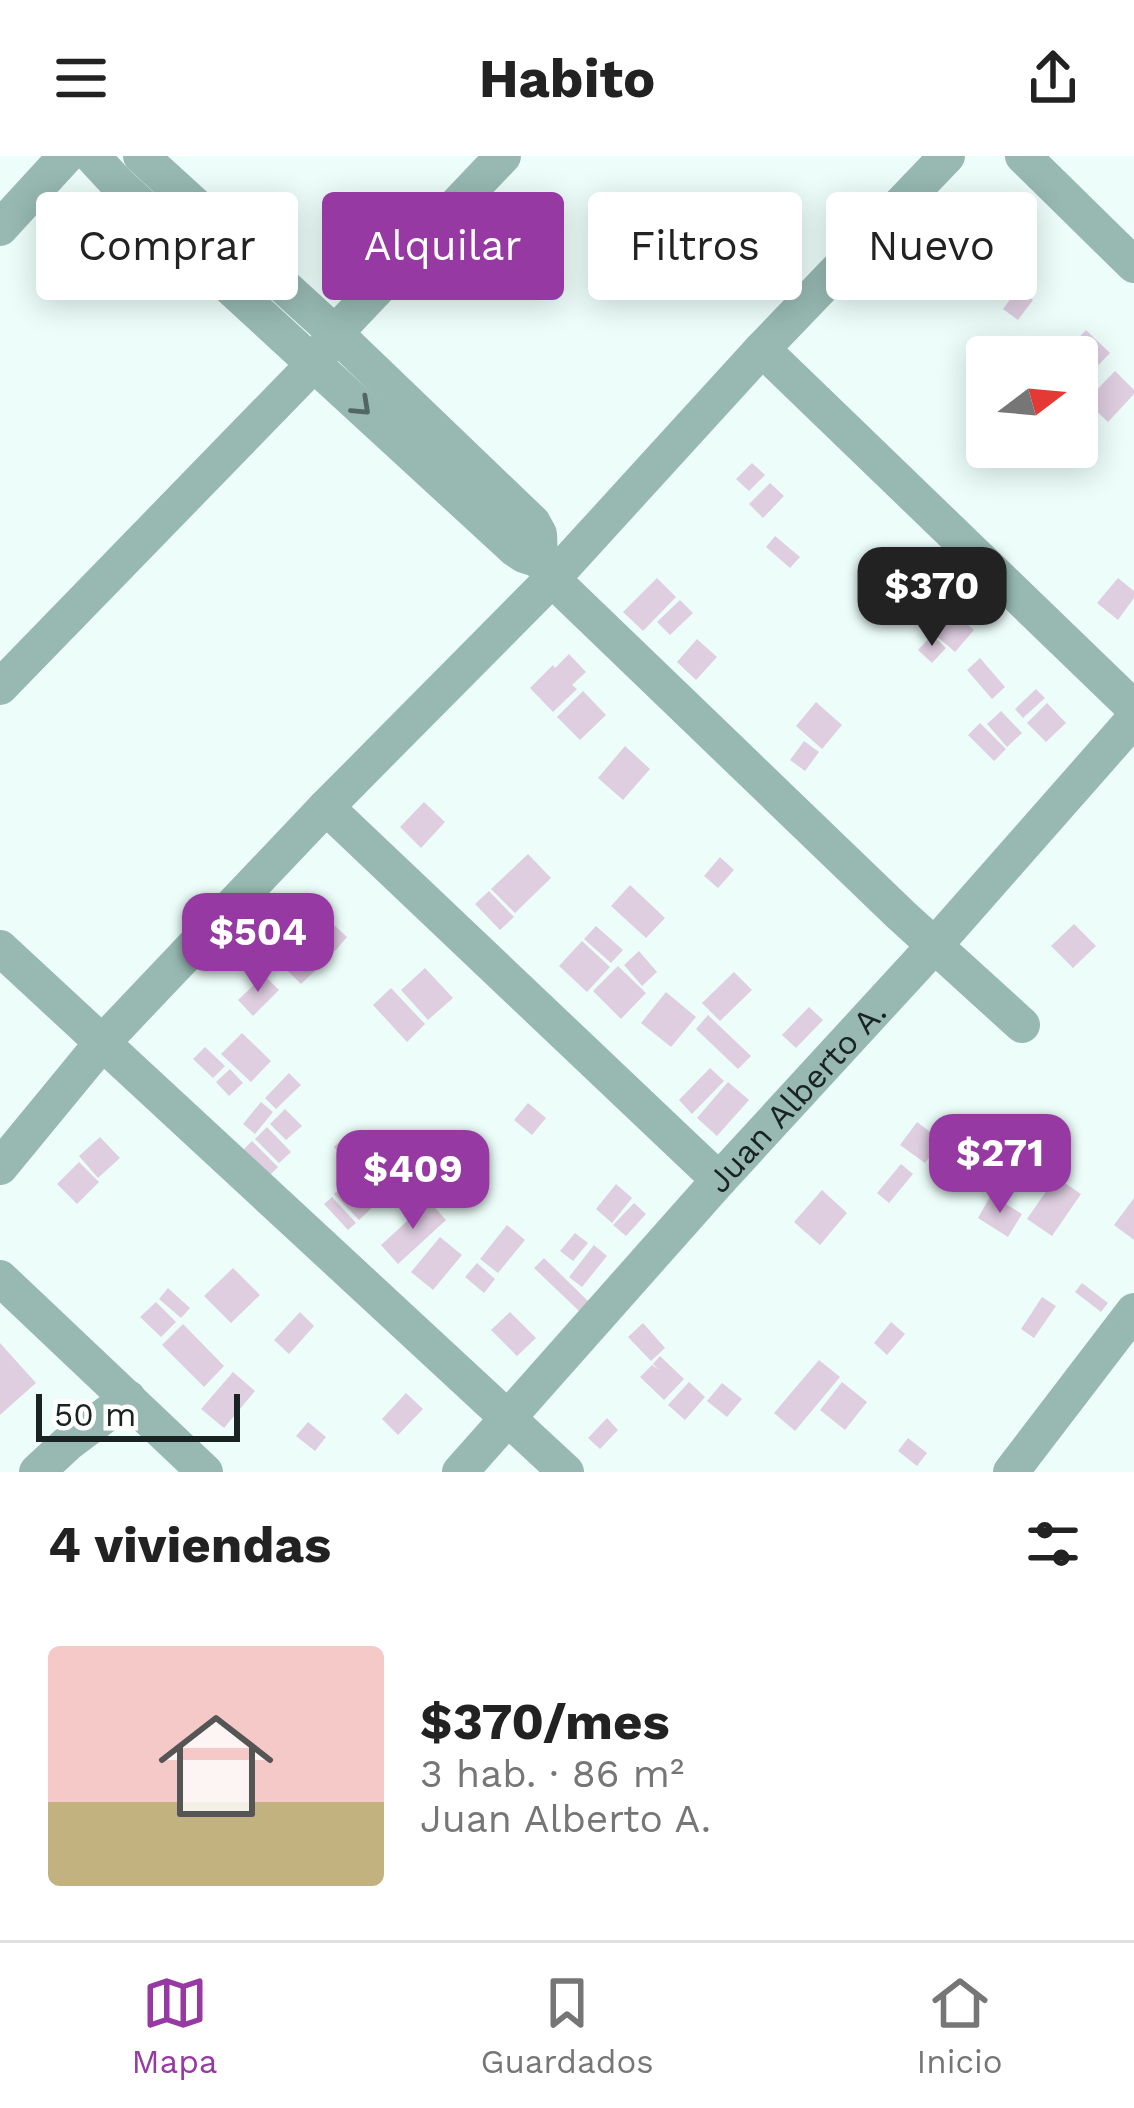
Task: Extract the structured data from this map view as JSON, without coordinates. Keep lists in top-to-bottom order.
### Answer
{
  "streets": {
    "street": ["Juan Alberto A."]
  },
  "scale_bar": "50 m",
  "north": "right",
  "page": {
    "header": "Habito",
    "chip": [
      "Comprar",
      "Alquilar",
      "Filtros",
      "Nuevo"
    ],
    "price": [
      "$370",
      "$504",
      "$271",
      "$409"
    ],
    "scale": "50 m",
    "heading": "4 viviendas",
    "list": [
      {
        "name": "$370/mes",
        "note": "3 hab. · 86 m² · Juan Alberto A."
      }
    ],
    "tabs": ["Mapa", "Guardados", "Inicio"]
  }
}
